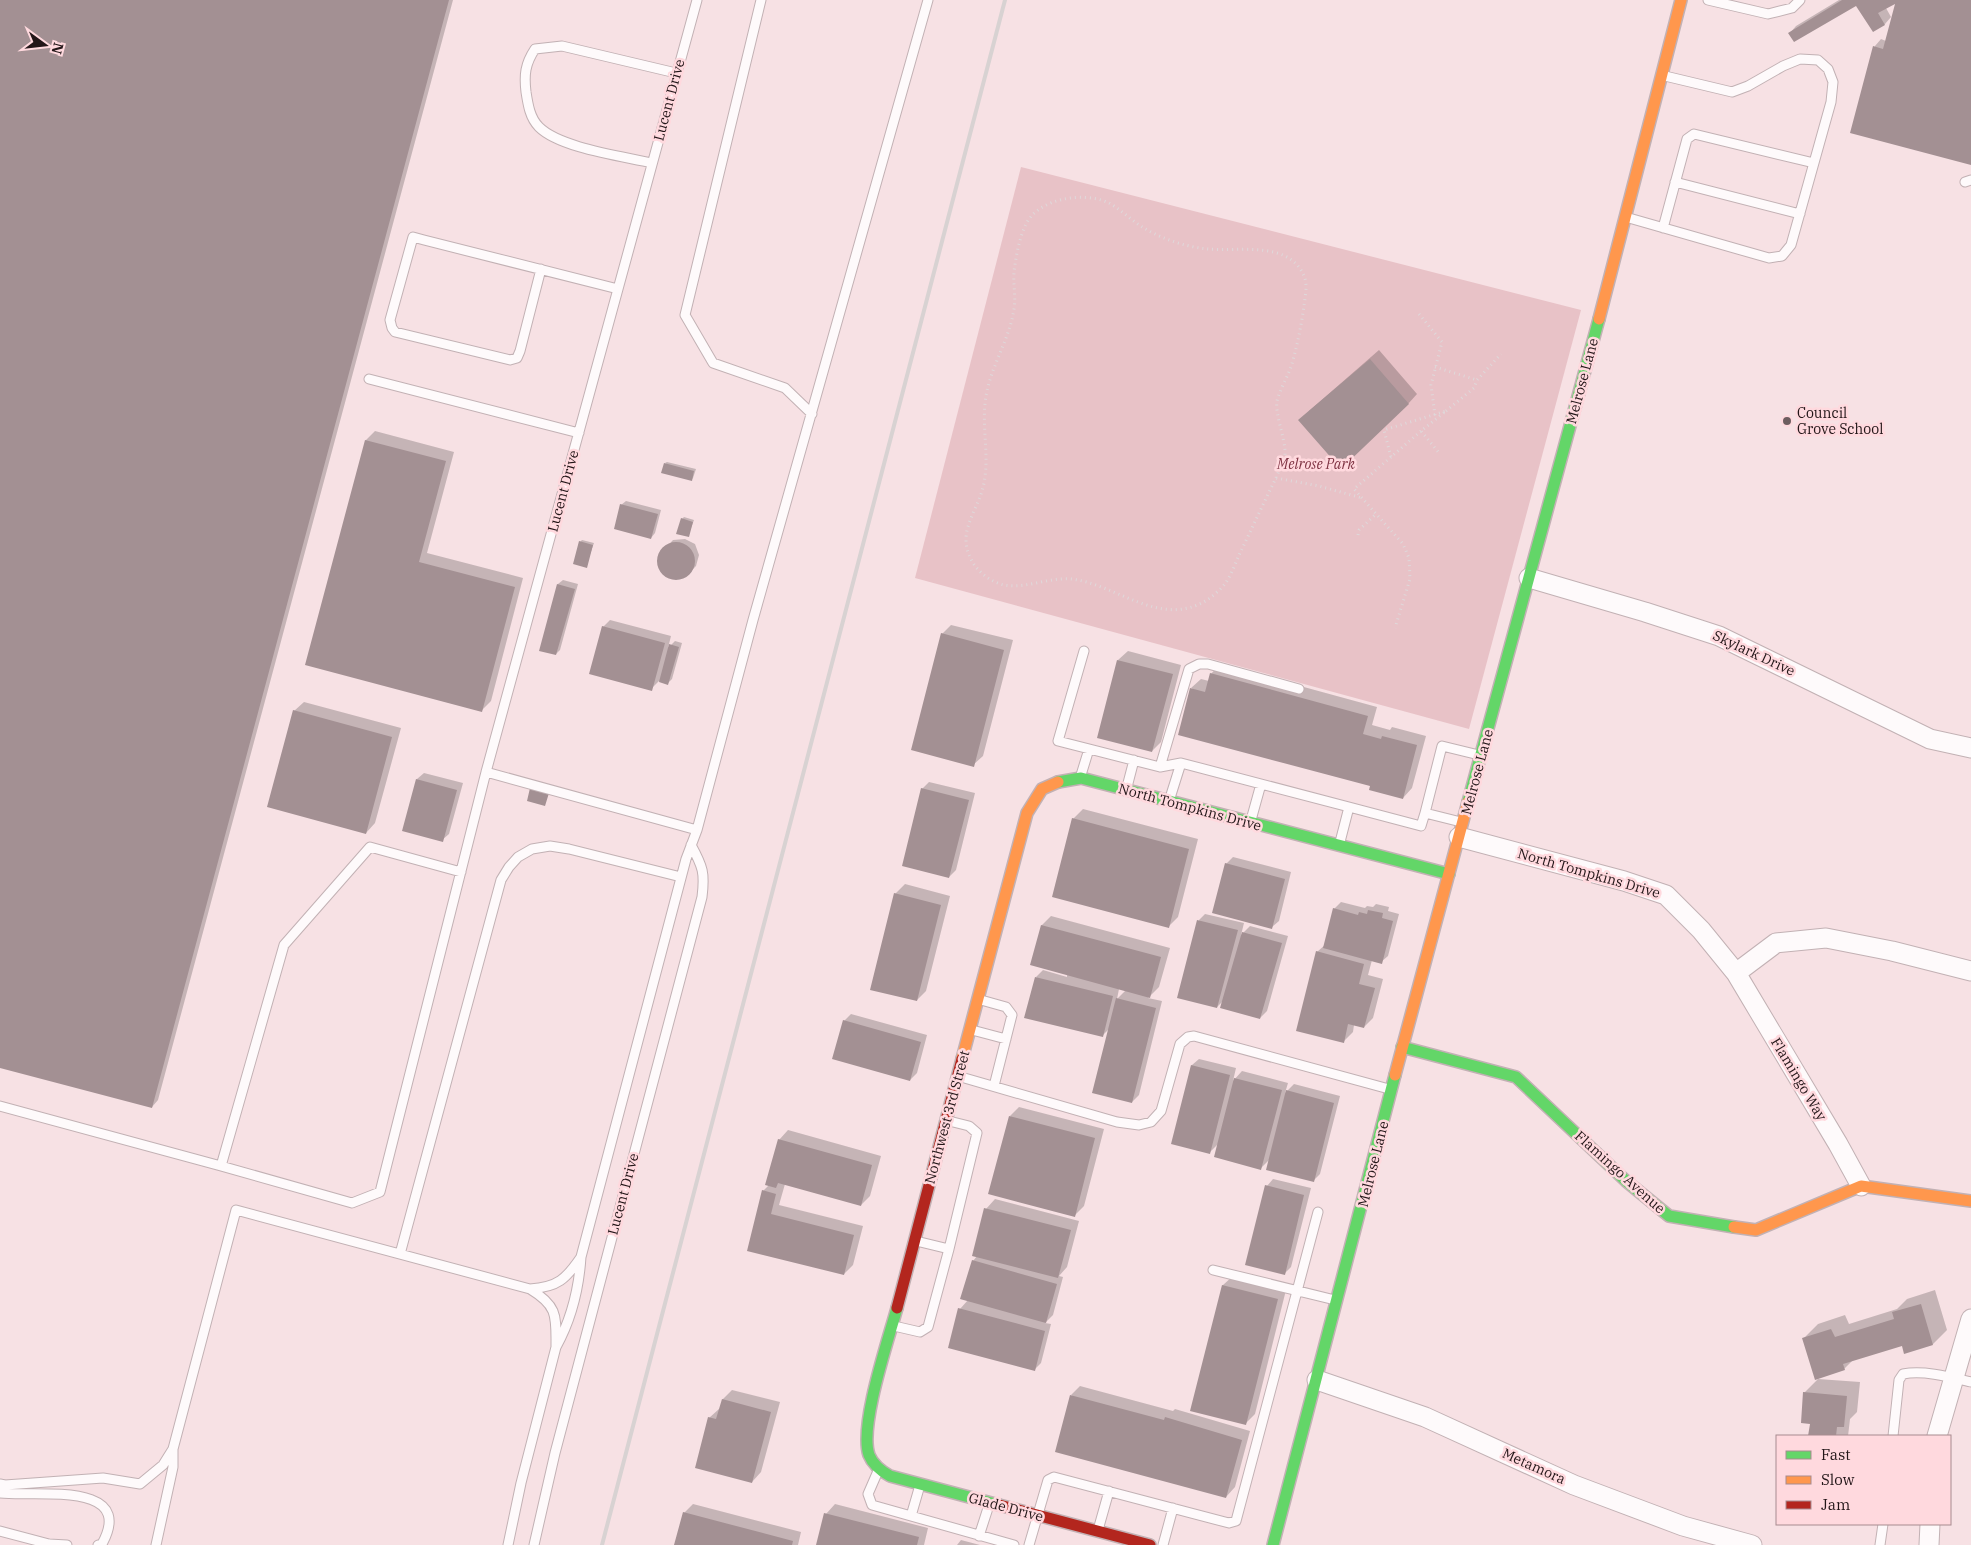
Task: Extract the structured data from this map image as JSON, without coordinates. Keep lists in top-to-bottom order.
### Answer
{
  "streets": {
    "street": [
      "Melrose Lane",
      "Skylark Drive",
      "North Tompkins Drive",
      "Flamingo Way",
      "Northwest 3rd Street",
      "Flamingo Avenue",
      "Metamora",
      "Glade Drive"
    ],
    "lane": ["Lucent Drive"]
  },
  "crossings": [
    ["Melrose Lane", "Skylark Drive"],
    ["Melrose Lane", "North Tompkins Drive"],
    ["Melrose Lane", "Flamingo Avenue"],
    ["Melrose Lane", "Metamora"],
    ["North Tompkins Drive", "Flamingo Way"],
    ["North Tompkins Drive", "Northwest 3rd Street"],
    ["Flamingo Way", "Flamingo Avenue"],
    ["Northwest 3rd Street", "Glade Drive"]
  ],
  "parks": ["Melrose Park"],
  "places": ["Council Grove School"],
  "legend": ["Fast", "Slow", "Jam"],
  "north": "right"
}
